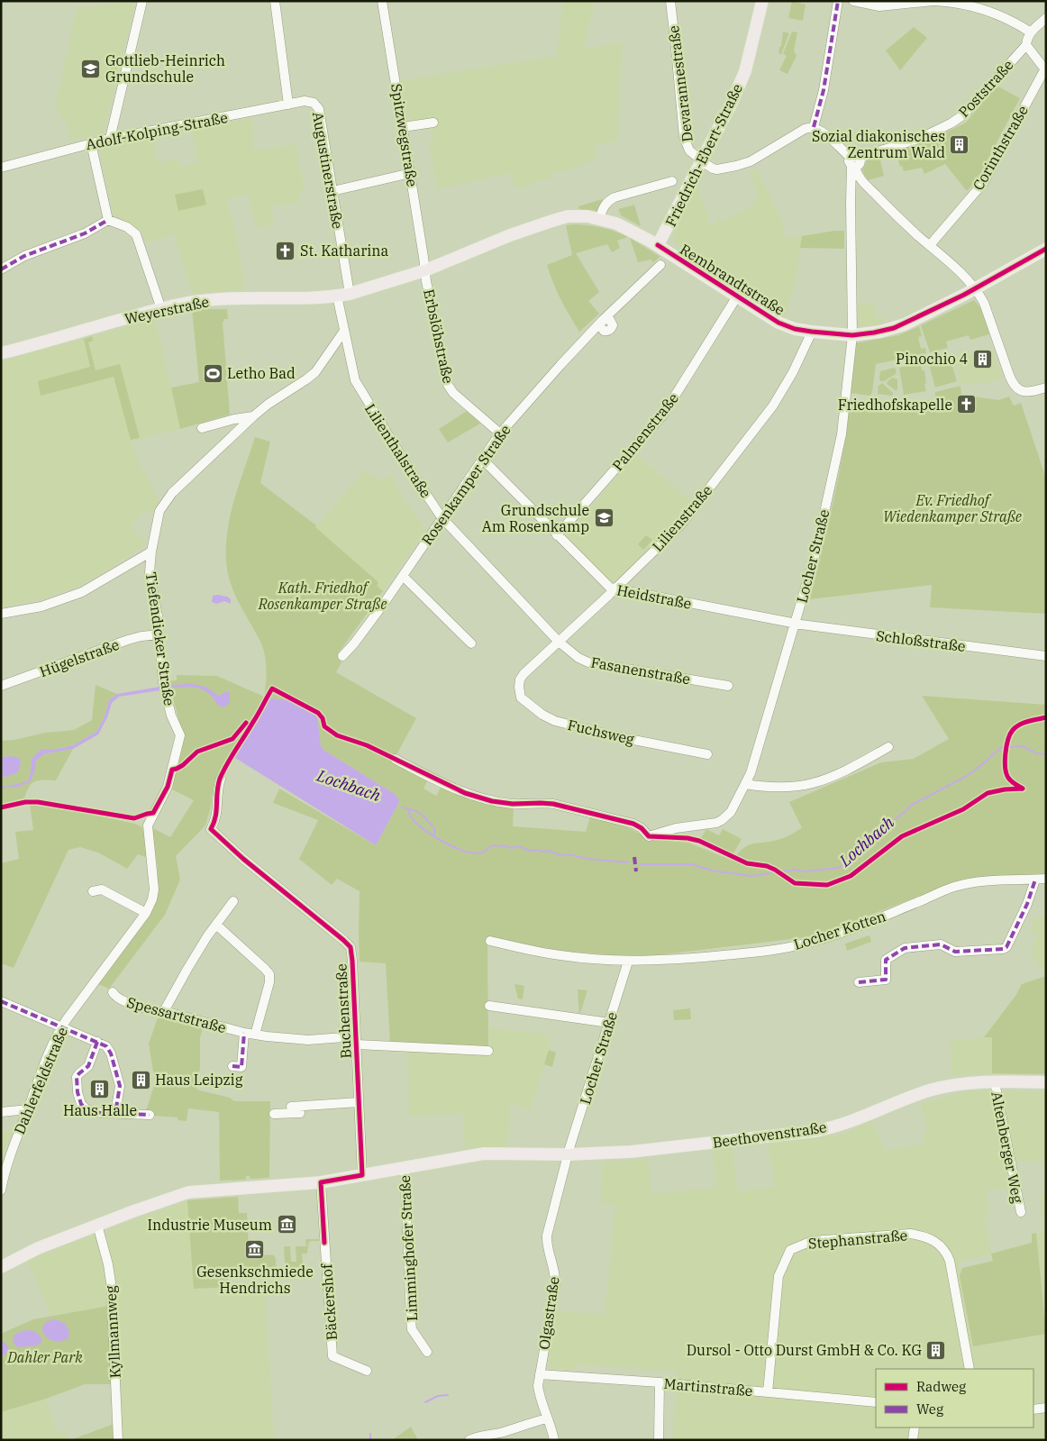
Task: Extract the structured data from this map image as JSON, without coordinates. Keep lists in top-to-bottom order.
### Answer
{
  "streets": {
    "main road": [
      "Friedrich-Ebert-Straße",
      "Rembrandtstraße",
      "Weyerstraße",
      "Beethovenstraße"
    ],
    "street": [
      "Devarannestraße",
      "Poststraße",
      "Adolf-Kolping-Straße",
      "Spitzwegstraße",
      "Corinthstraße",
      "Augustinerstraße",
      "Erbslöhstraße",
      "Palmenstraße",
      "Lilienthalstraße",
      "Rosenkamper Straße",
      "Lilienstraße",
      "Locher Straße",
      "Heidstraße",
      "Tiefendicker Straße",
      "Schloßstraße",
      "Hügelstraße",
      "Fasanenstraße",
      "Fuchsweg",
      "Locher Kotten",
      "Buchenstraße",
      "Spessartstraße",
      "Dahlerfeldstraße",
      "Altenberger Weg",
      "Stephanstraße",
      "Limminghofer Straße",
      "Bäckershof",
      "Olgastraße",
      "Kyllmannweg",
      "Martinstraße"
    ]
  },
  "crossings": [
    ["Devarannestraße", "Friedrich-Ebert-Straße"],
    ["Poststraße", "Locher Straße"],
    ["Adolf-Kolping-Straße", "Augustinerstraße"],
    ["Spitzwegstraße", "Erbslöhstraße"],
    ["Friedrich-Ebert-Straße", "Rembrandtstraße"],
    ["Rembrandtstraße", "Palmenstraße"],
    ["Rembrandtstraße", "Lilienstraße"],
    ["Rembrandtstraße", "Locher Straße"],
    ["Weyerstraße", "Lilienthalstraße"],
    ["Erbslöhstraße", "Rosenkamper Straße"],
    ["Palmenstraße", "Heidstraße"],
    ["Lilienthalstraße", "Rosenkamper Straße"],
    ["Lilienthalstraße", "Lilienstraße"],
    ["Lilienthalstraße", "Tiefendicker Straße"],
    ["Lilienthalstraße", "Fasanenstraße"],
    ["Rosenkamper Straße", "Heidstraße"],
    ["Lilienstraße", "Heidstraße"],
    ["Lilienstraße", "Fasanenstraße"],
    ["Lilienstraße", "Fuchsweg"],
    ["Locher Straße", "Heidstraße"],
    ["Locher Straße", "Schloßstraße"],
    ["Locher Straße", "Locher Kotten"],
    ["Locher Straße", "Beethovenstraße"],
    ["Locher Straße", "Olgastraße"],
    ["Heidstraße", "Schloßstraße"],
    ["Tiefendicker Straße", "Hügelstraße"],
    ["Tiefendicker Straße", "Dahlerfeldstraße"],
    ["Buchenstraße", "Spessartstraße"],
    ["Buchenstraße", "Beethovenstraße"],
    ["Beethovenstraße", "Altenberger Weg"],
    ["Beethovenstraße", "Limminghofer Straße"],
    ["Beethovenstraße", "Bäckershof"],
    ["Beethovenstraße", "Olgastraße"],
    ["Beethovenstraße", "Kyllmannweg"],
    ["Stephanstraße", "Martinstraße"],
    ["Olgastraße", "Martinstraße"]
  ],
  "water": ["Lochbach"],
  "parks": ["Ev. Friedhof Wiedenkamper Straße", "Kath. Friedhof Rosenkamper Straße", "Dahler Park"],
  "places": {
    "school or university": ["Gottlieb-Heinrich Grundschule", "Grundschule Am Rosenkamp"],
    "building": [
      "Sozial diakonisches Zentrum Wald",
      "Pinochio 4",
      "Haus Leipzig",
      "Haus Halle",
      "Dursol - Otto Durst GmbH & Co. KG"
    ],
    "church": ["St. Katharina", "Friedhofskapelle"],
    "sports": ["Letho Bad"],
    "museum": ["Industrie Museum", "Gesenkschmiede Hendrichs"]
  },
  "legend": ["Radweg", "Weg"]
}
